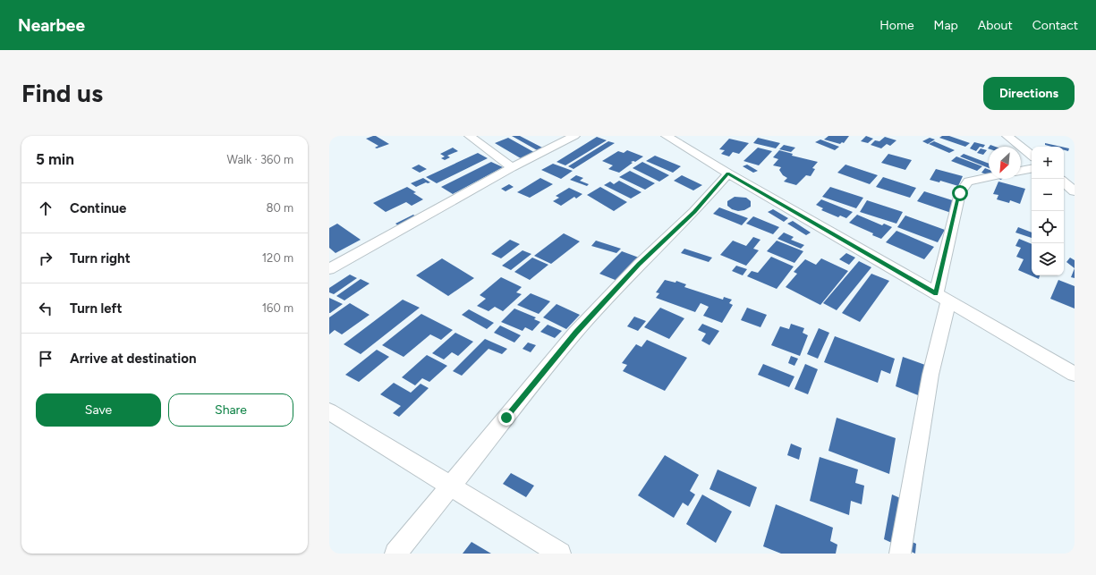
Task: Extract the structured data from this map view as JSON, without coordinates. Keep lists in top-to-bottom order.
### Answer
{
  "north": "bottom left",
  "page": {
    "header": "Nearbee",
    "nav": [
      "Home",
      "Map",
      "About",
      "Contact"
    ],
    "buttons": [
      "Directions",
      ["Save", "Share"]
    ],
    "title": "Find us",
    "heading": ["5 min", "Walk · 360 m"],
    "map_buttons": ["+", "−"],
    "list": [
      ["Continue", "80 m"],
      ["Turn right", "120 m"],
      ["Turn left", "160 m"],
      "Arrive at destination"
    ]
  }
}
